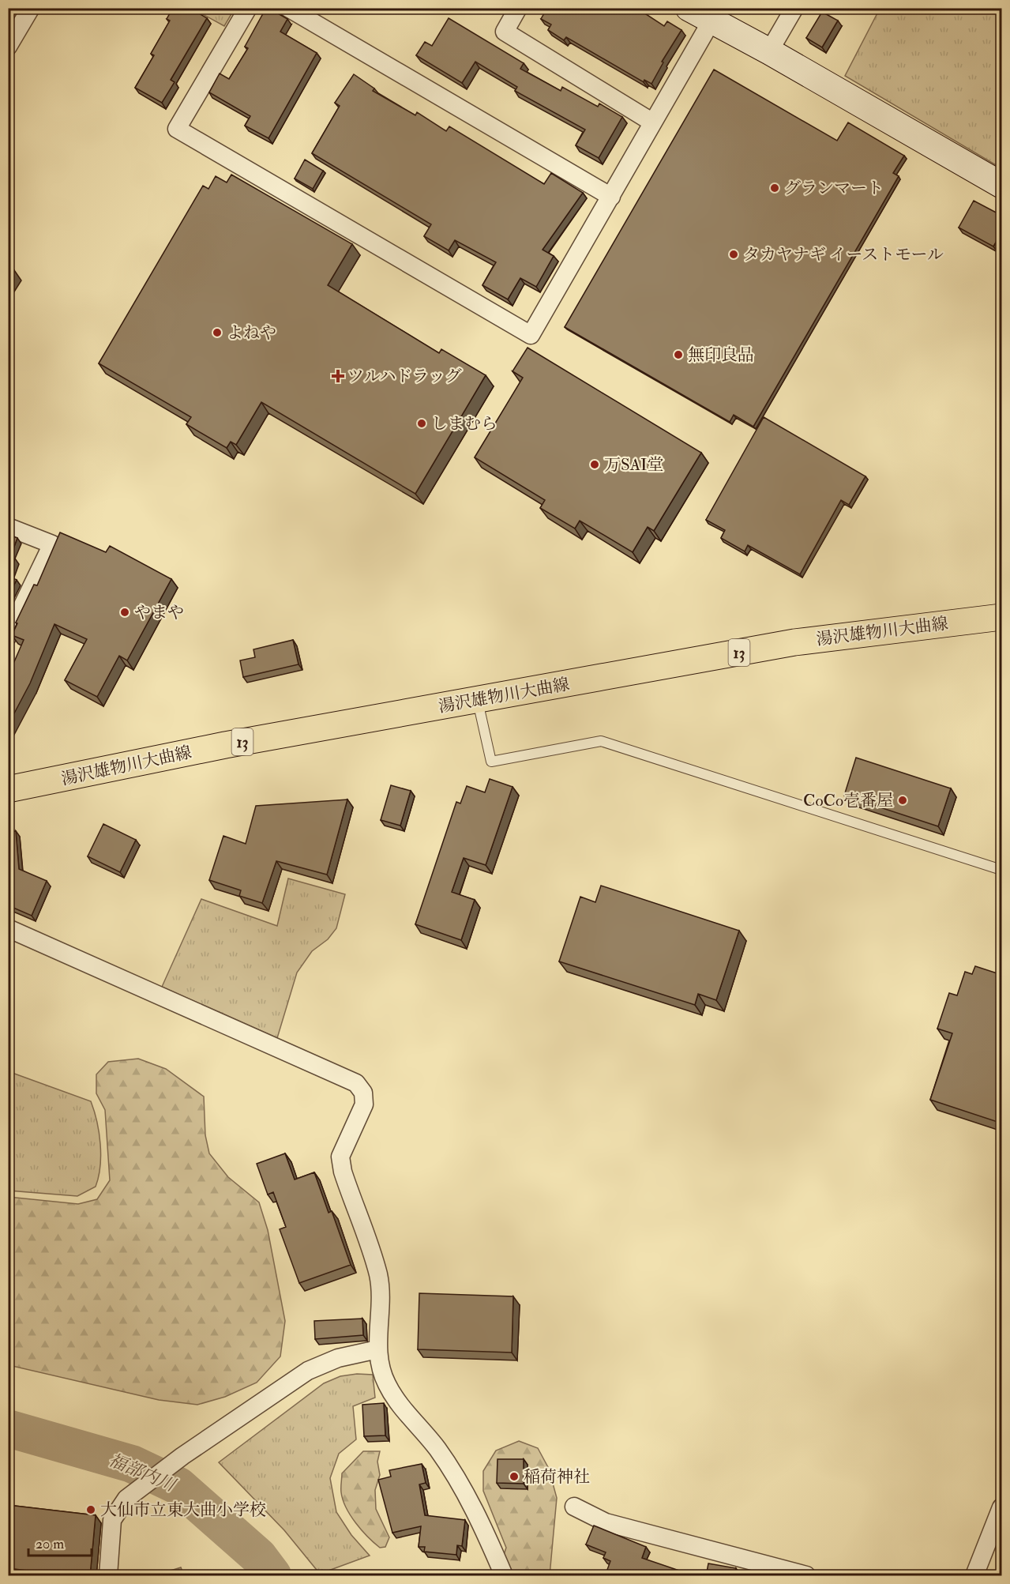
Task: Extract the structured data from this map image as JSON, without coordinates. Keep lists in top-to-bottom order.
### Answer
{
  "streets": {
    "main road": ["湯沢雄物川大曲線", "13"]
  },
  "water": ["福部内川"],
  "places": {
    "other": [
      "グランマート",
      "タカヤナギ イーストモール",
      "よねや",
      "無印良品",
      "しまむら",
      "万SAI堂",
      "やまや",
      "CoCo壱番屋",
      "稲荷神社",
      "大仙市立東大曲小学校"
    ],
    "health": ["ツルハドラッグ"]
  },
  "scale_bar": "20 m"
}
